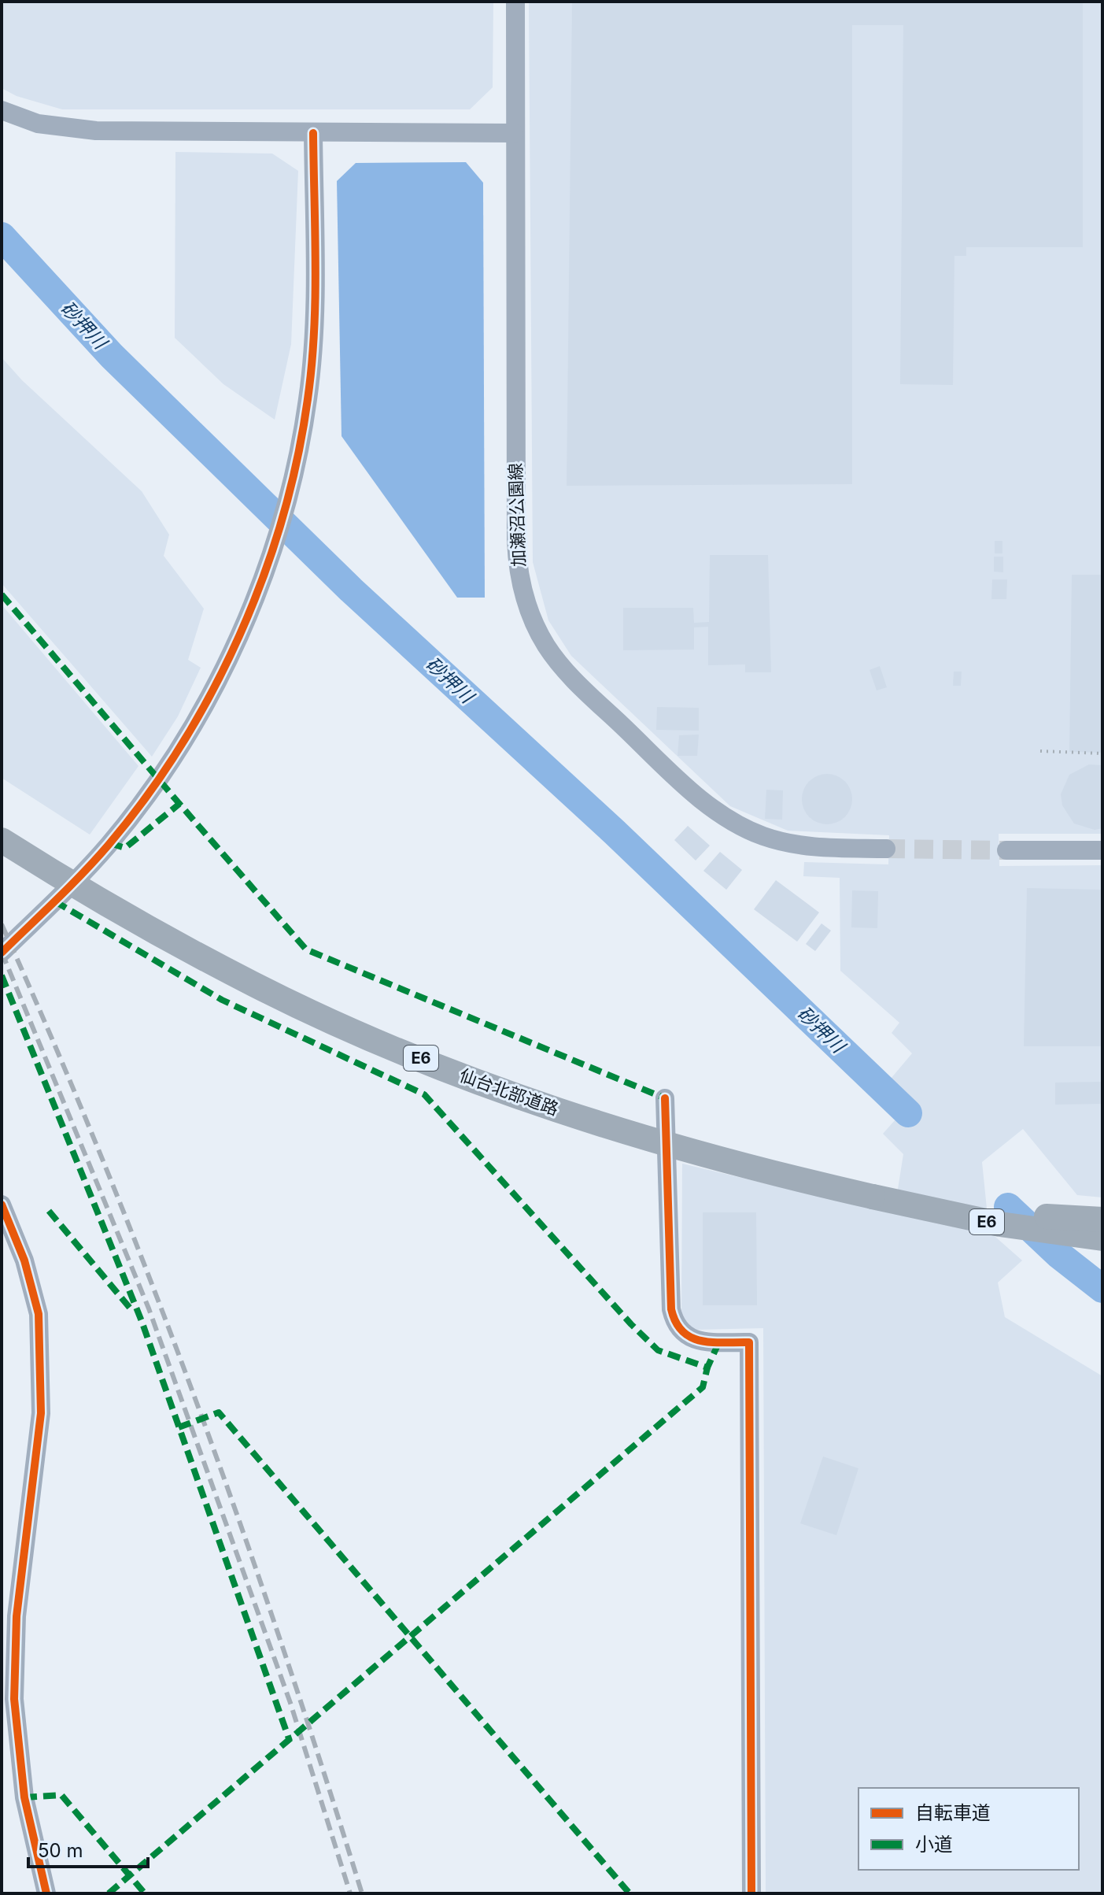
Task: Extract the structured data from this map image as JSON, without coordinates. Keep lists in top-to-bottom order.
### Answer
{
  "streets": {
    "highway": ["E6", "仙台北部道路"],
    "street": ["加瀬沼公園線"]
  },
  "water": ["砂押川"],
  "legend": ["自転車道", "小道"],
  "scale_bar": "50 m"
}
